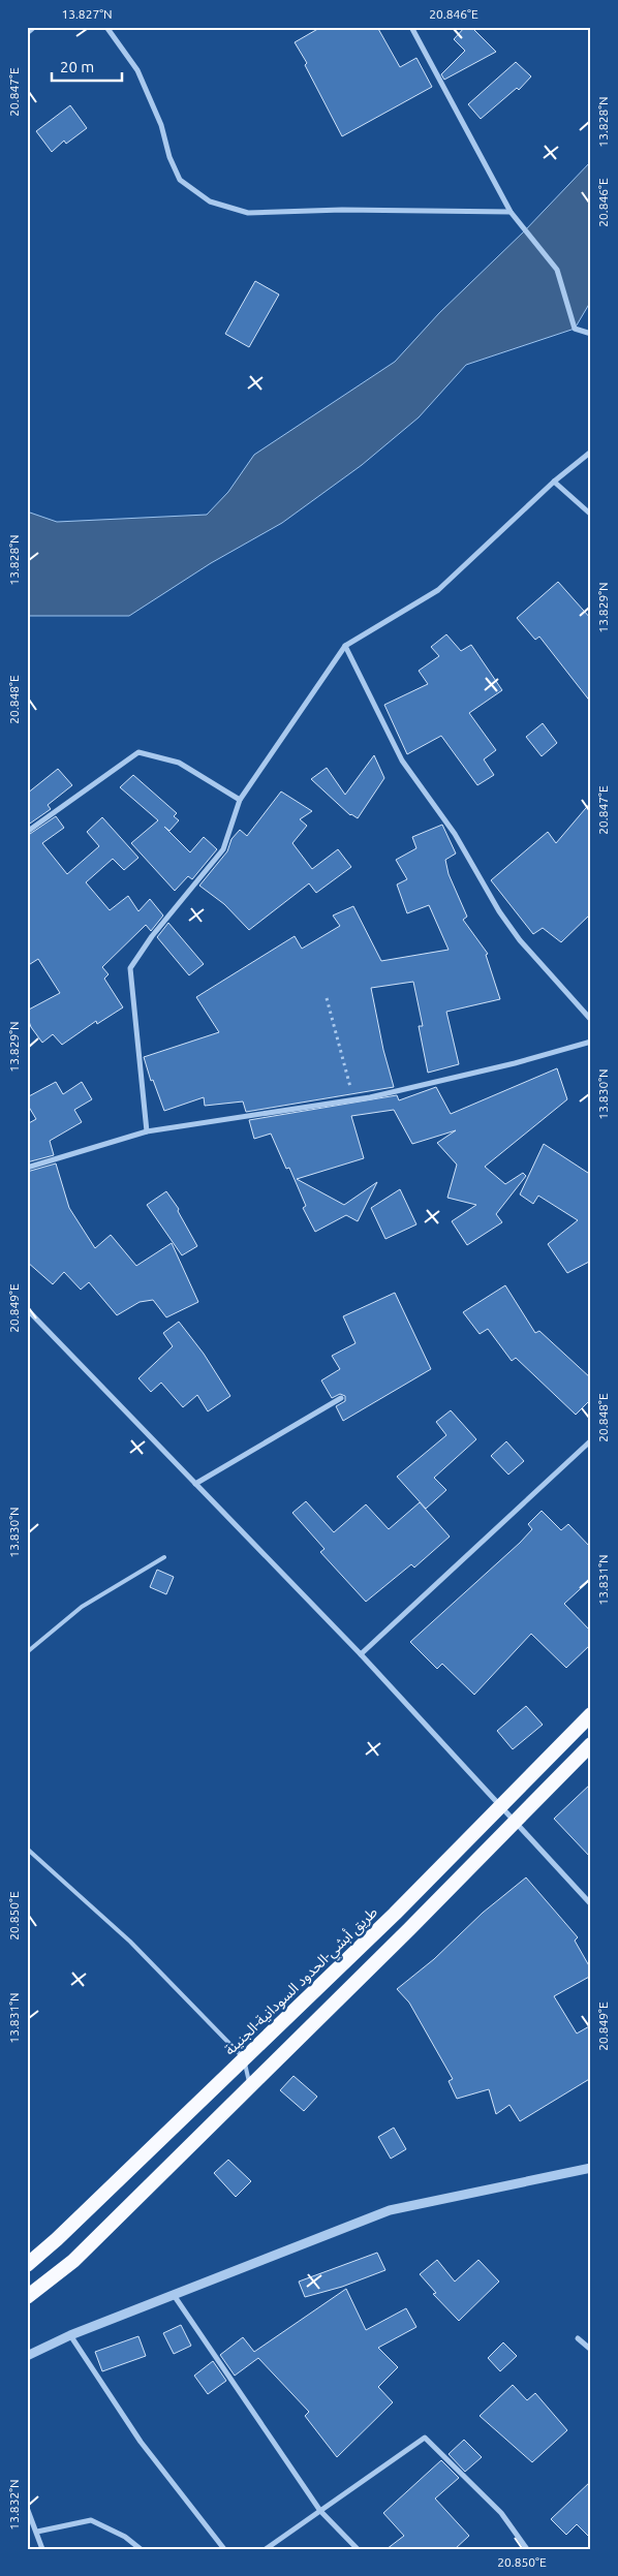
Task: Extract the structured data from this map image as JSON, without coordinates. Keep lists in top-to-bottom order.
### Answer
{
  "streets": {
    "highway": ["طريق أبشي-الحدود السودانية-الجنينة"]
  },
  "scale_bar": "20 m",
  "coordinates": [
    "13.827°N",
    "20.846°E",
    "20.847°E",
    "13.828°N",
    "13.829°N",
    "20.848°E",
    "13.830°N",
    "20.849°E",
    "13.831°N",
    "20.850°E",
    "13.832°N"
  ]
}
